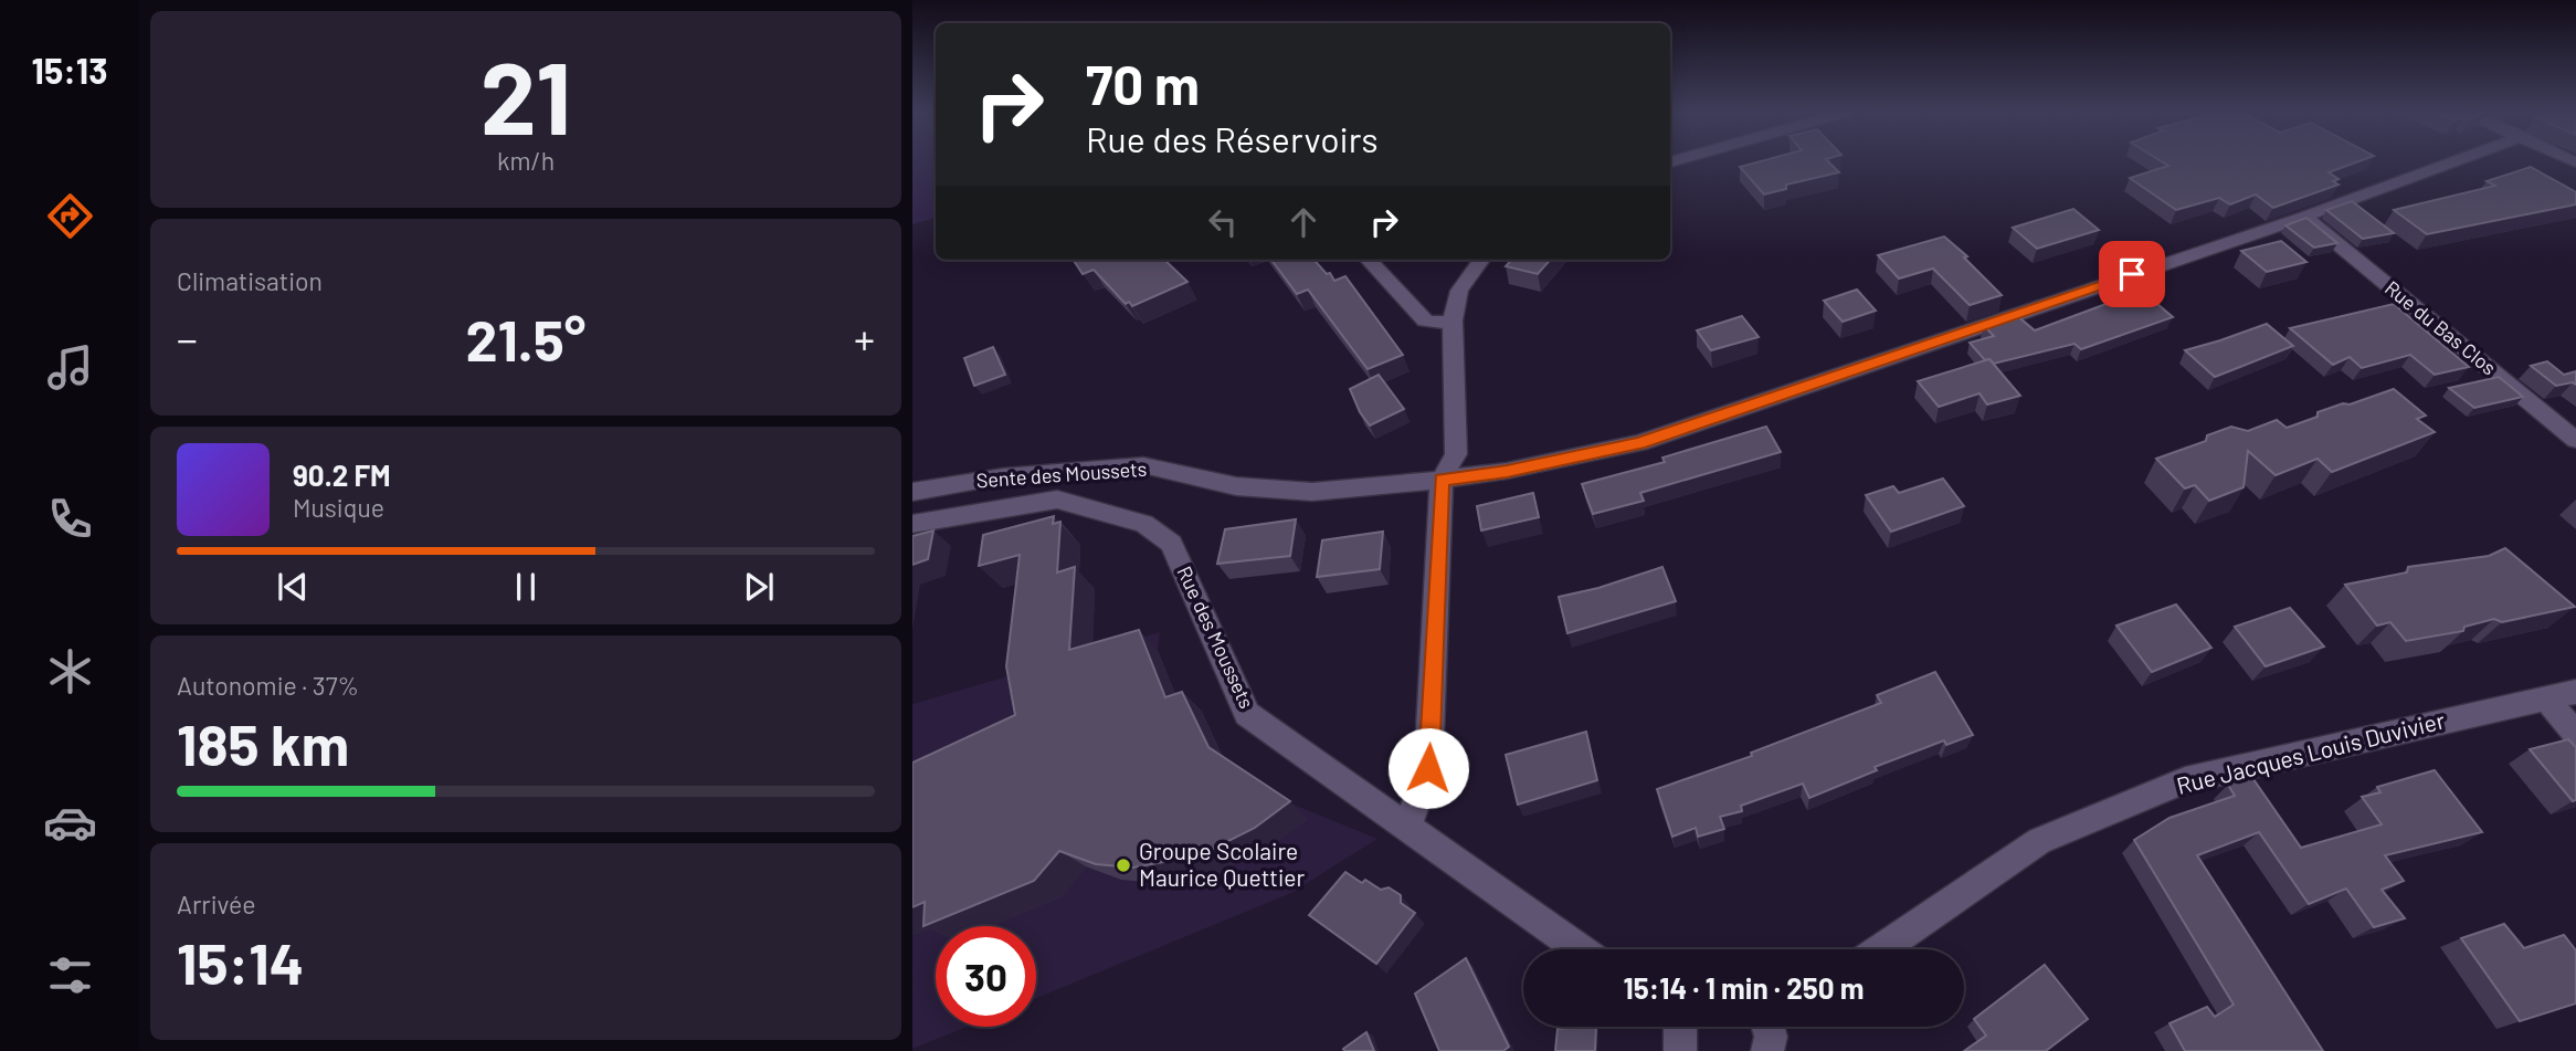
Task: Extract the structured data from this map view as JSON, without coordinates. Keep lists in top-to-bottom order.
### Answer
{
  "streets": {
    "street": [
      "Rue du Bas Clos",
      "Sente des Moussets",
      "Rue des Moussets",
      "Rue Jacques Louis Duvivier"
    ]
  },
  "crossings": [
    ["Rue du Bas Clos", "Sente des Moussets"]
  ],
  "places": ["Groupe Scolaire Maurice Quettier"],
  "page": {
    "tabs": "15:13",
    "tile": [
      ["21", "km/h"],
      "Climatisation",
      ["Autonomie · 37%", "185 km"],
      ["Arrivée", "15:14"]
    ],
    "turn": ["70 m", "Rue des Réservoirs"],
    "heat": ["−", "21.5°", "+"],
    "song": ["90.2 FM", "Musique"],
    "limit": "30",
    "trip": "15:14 · 1 min · 250 m"
  }
}
